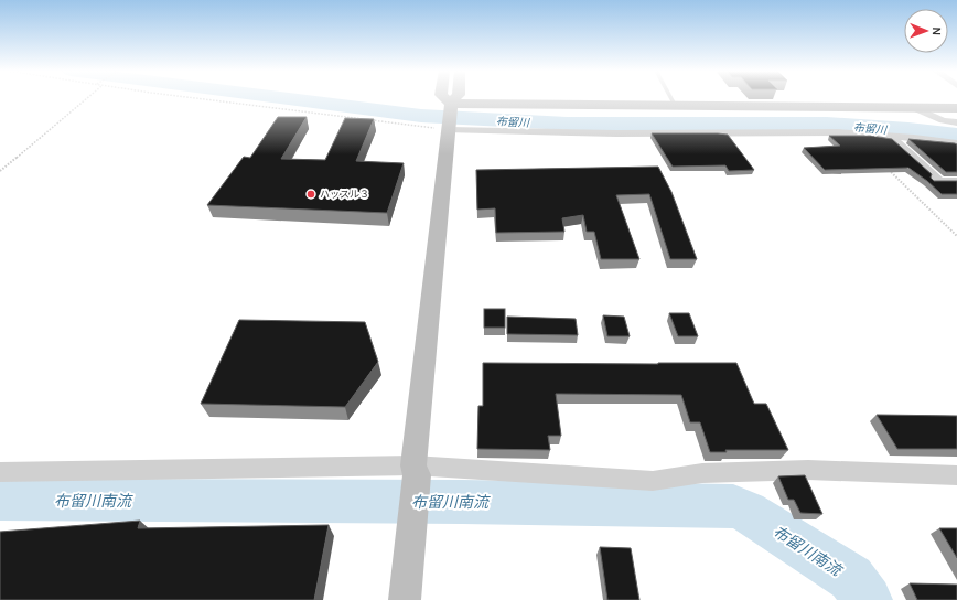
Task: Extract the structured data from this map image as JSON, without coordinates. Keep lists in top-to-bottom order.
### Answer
{
  "water": ["布留川", "布留川南流"],
  "places": ["ハッスル３"],
  "north": "right"
}
